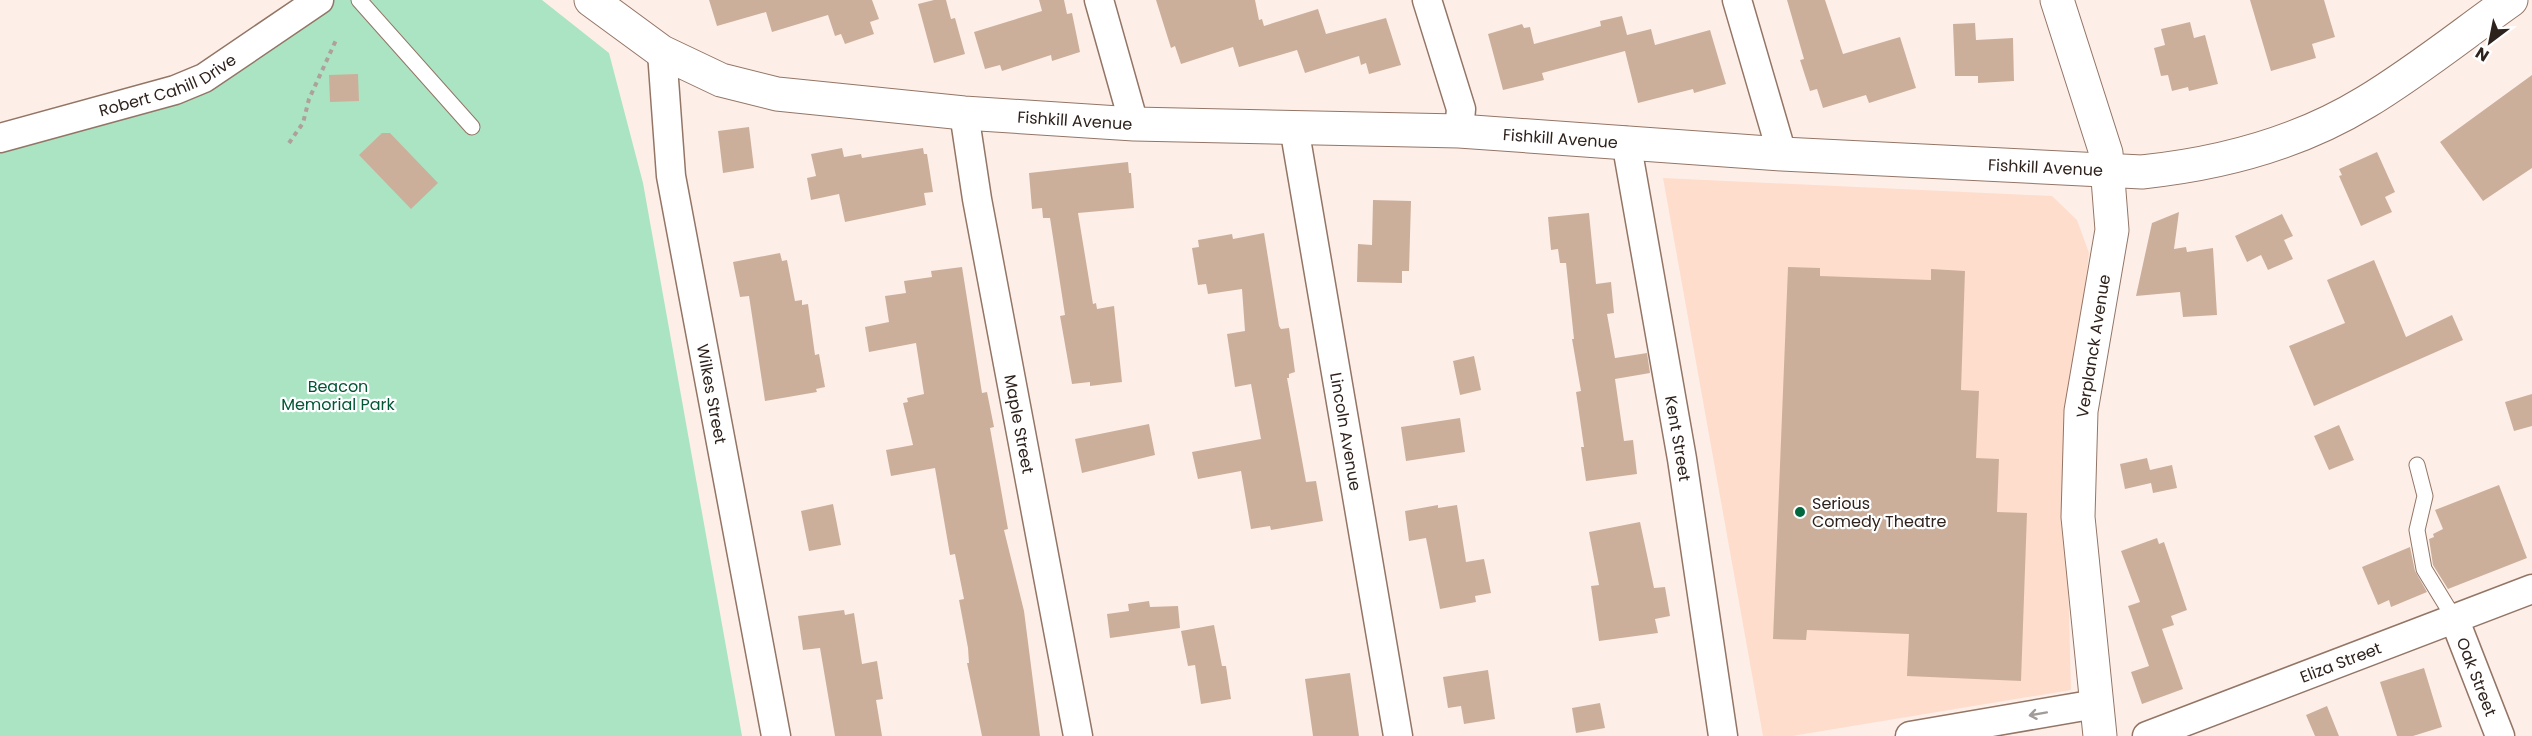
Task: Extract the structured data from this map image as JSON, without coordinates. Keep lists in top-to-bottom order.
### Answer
{
  "streets": {
    "main road": ["Fishkill Avenue", "Verplanck Avenue"],
    "street": [
      "Robert Cahill Drive",
      "Wilkes Street",
      "Maple Street",
      "Lincoln Avenue",
      "Kent Street",
      "Eliza Street",
      "Oak Street"
    ]
  },
  "crossings": [
    ["Fishkill Avenue", "Verplanck Avenue"],
    ["Fishkill Avenue", "Wilkes Street"],
    ["Fishkill Avenue", "Maple Street"],
    ["Fishkill Avenue", "Lincoln Avenue"],
    ["Fishkill Avenue", "Kent Street"],
    ["Eliza Street", "Oak Street"]
  ],
  "parks": ["Beacon Memorial Park"],
  "places": ["Serious Comedy Theatre"],
  "north": "bottom left"
}
